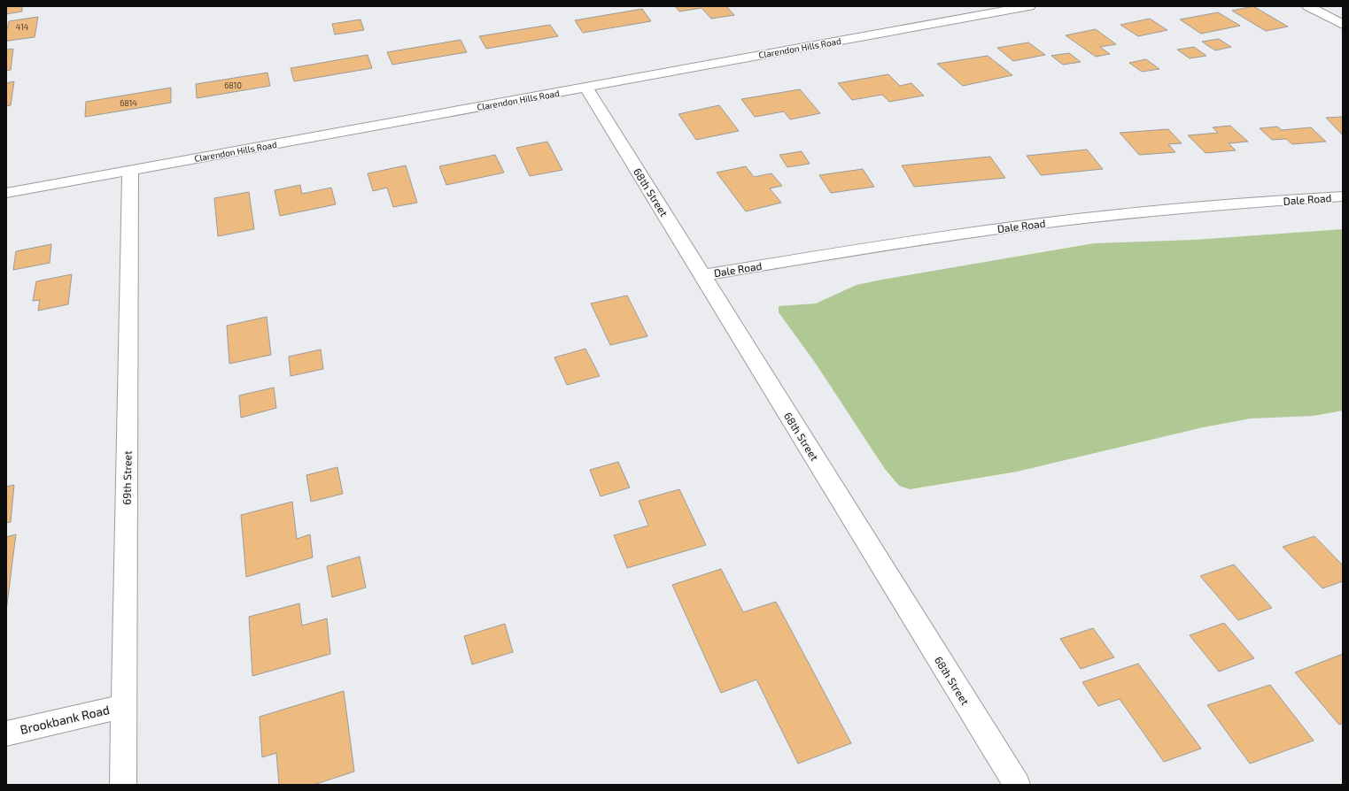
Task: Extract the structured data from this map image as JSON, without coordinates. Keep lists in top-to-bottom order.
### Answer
{
  "streets": {
    "street": [
      "Clarendon Hills Road",
      "68th Street",
      "Dale Road",
      "69th Street",
      "Brookbank Road"
    ]
  },
  "crossings": [
    ["Clarendon Hills Road", "68th Street"],
    ["Clarendon Hills Road", "69th Street"],
    ["68th Street", "Dale Road"],
    ["69th Street", "Brookbank Road"]
  ],
  "house_numbers": ["414", "6810", "6814"]
}
